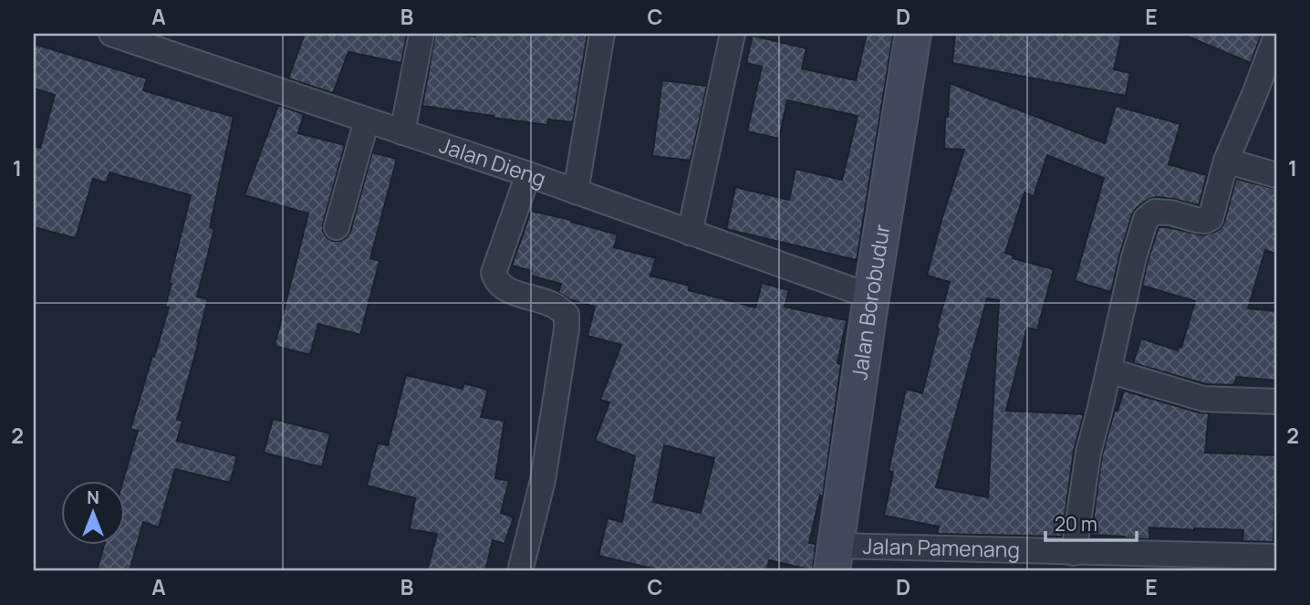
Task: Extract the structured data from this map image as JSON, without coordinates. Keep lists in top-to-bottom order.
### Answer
{
  "streets": {
    "street": ["Jalan Dieng", "Jalan Borobudur", "Jalan Pamenang"]
  },
  "crossings": [
    ["Jalan Dieng", "Jalan Borobudur"],
    ["Jalan Borobudur", "Jalan Pamenang"]
  ],
  "scale_bar": "20 m",
  "north": "top",
  "grid": {
    "columns": [
      "A",
      "B",
      "C",
      "D",
      "E"
    ],
    "rows": ["1", "2"]
  }
}
